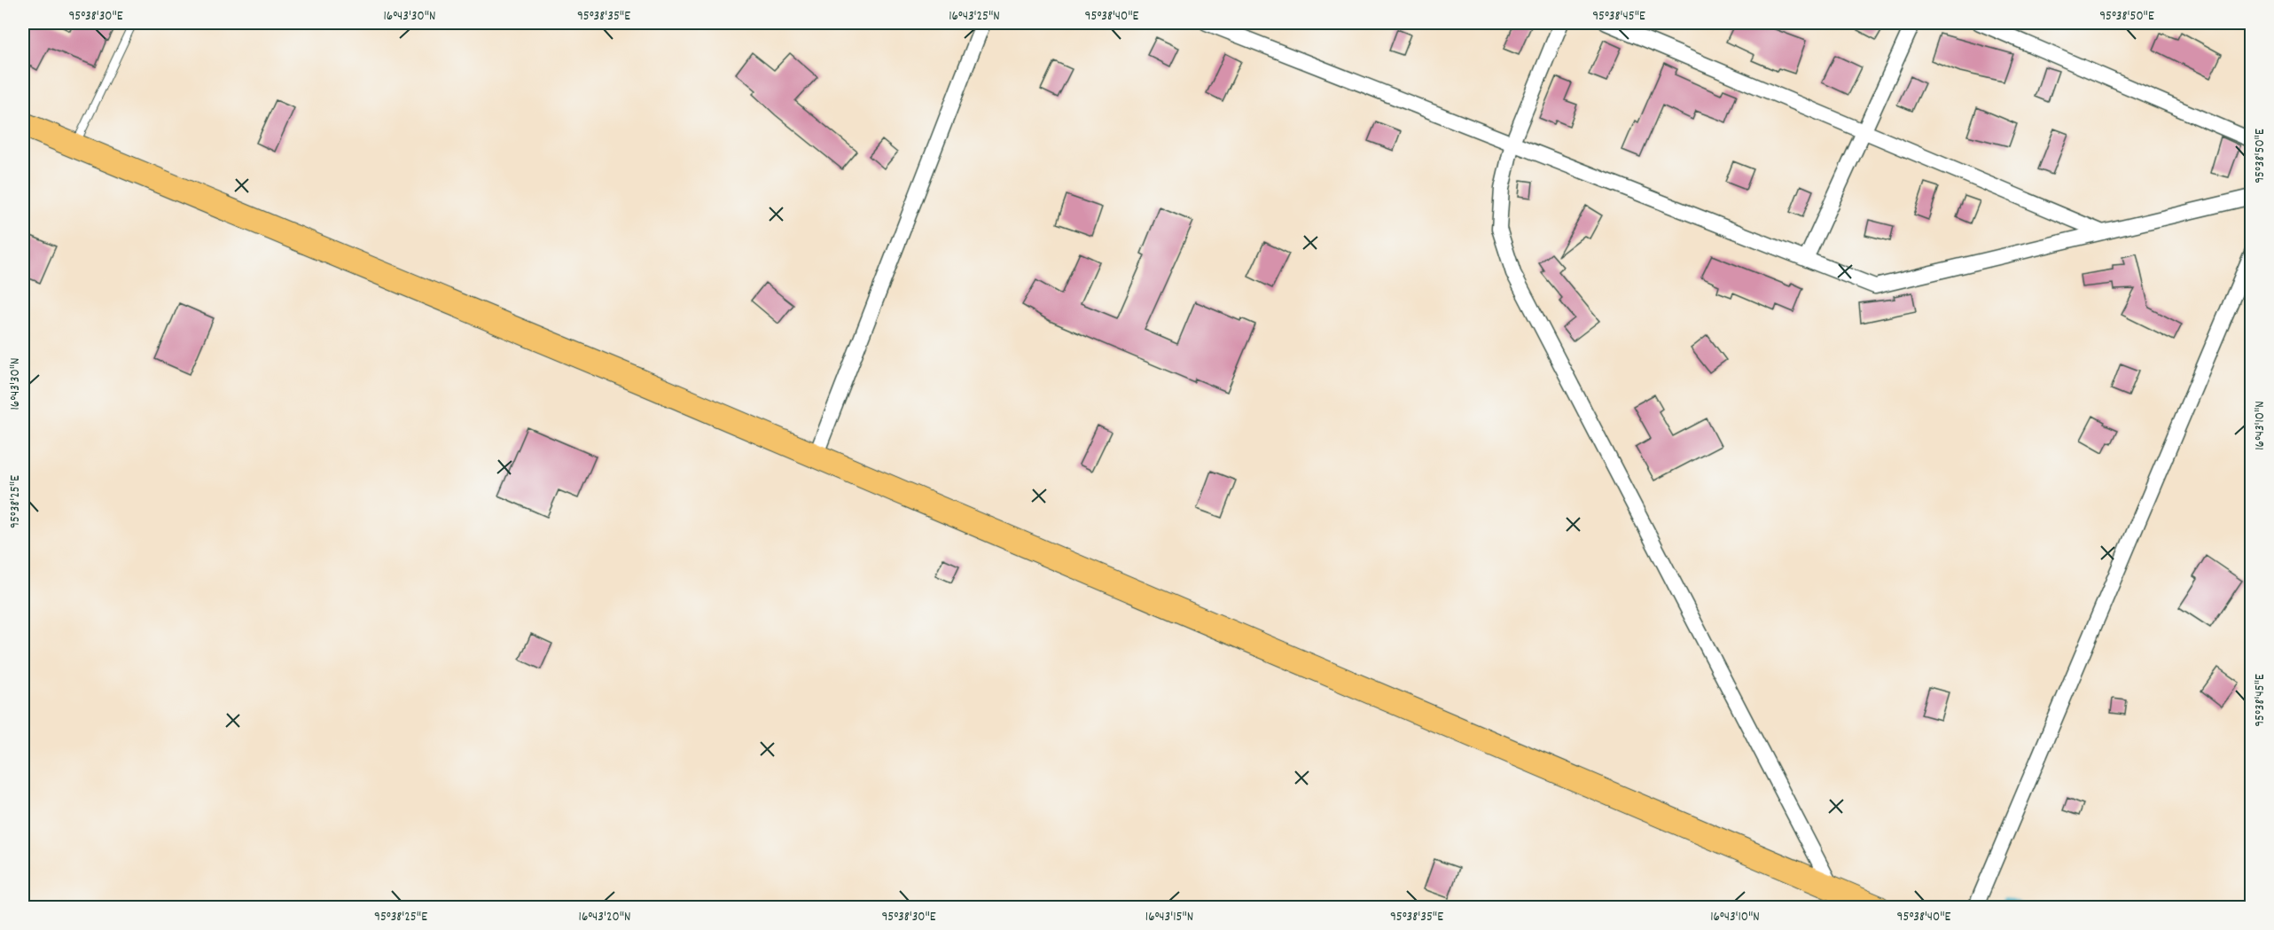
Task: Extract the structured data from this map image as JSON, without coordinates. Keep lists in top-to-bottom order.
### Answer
{
  "coordinates": [
    "95°38'30\"E",
    "16°43'30\"N",
    "95°38'35\"E",
    "16°43'25\"N",
    "95°38'40\"E",
    "95°38'45\"E",
    "95°38'50\"E",
    "16°43'10\"N",
    "95°38'25\"E",
    "16°43'20\"N",
    "16°43'15\"N"
  ]
}
